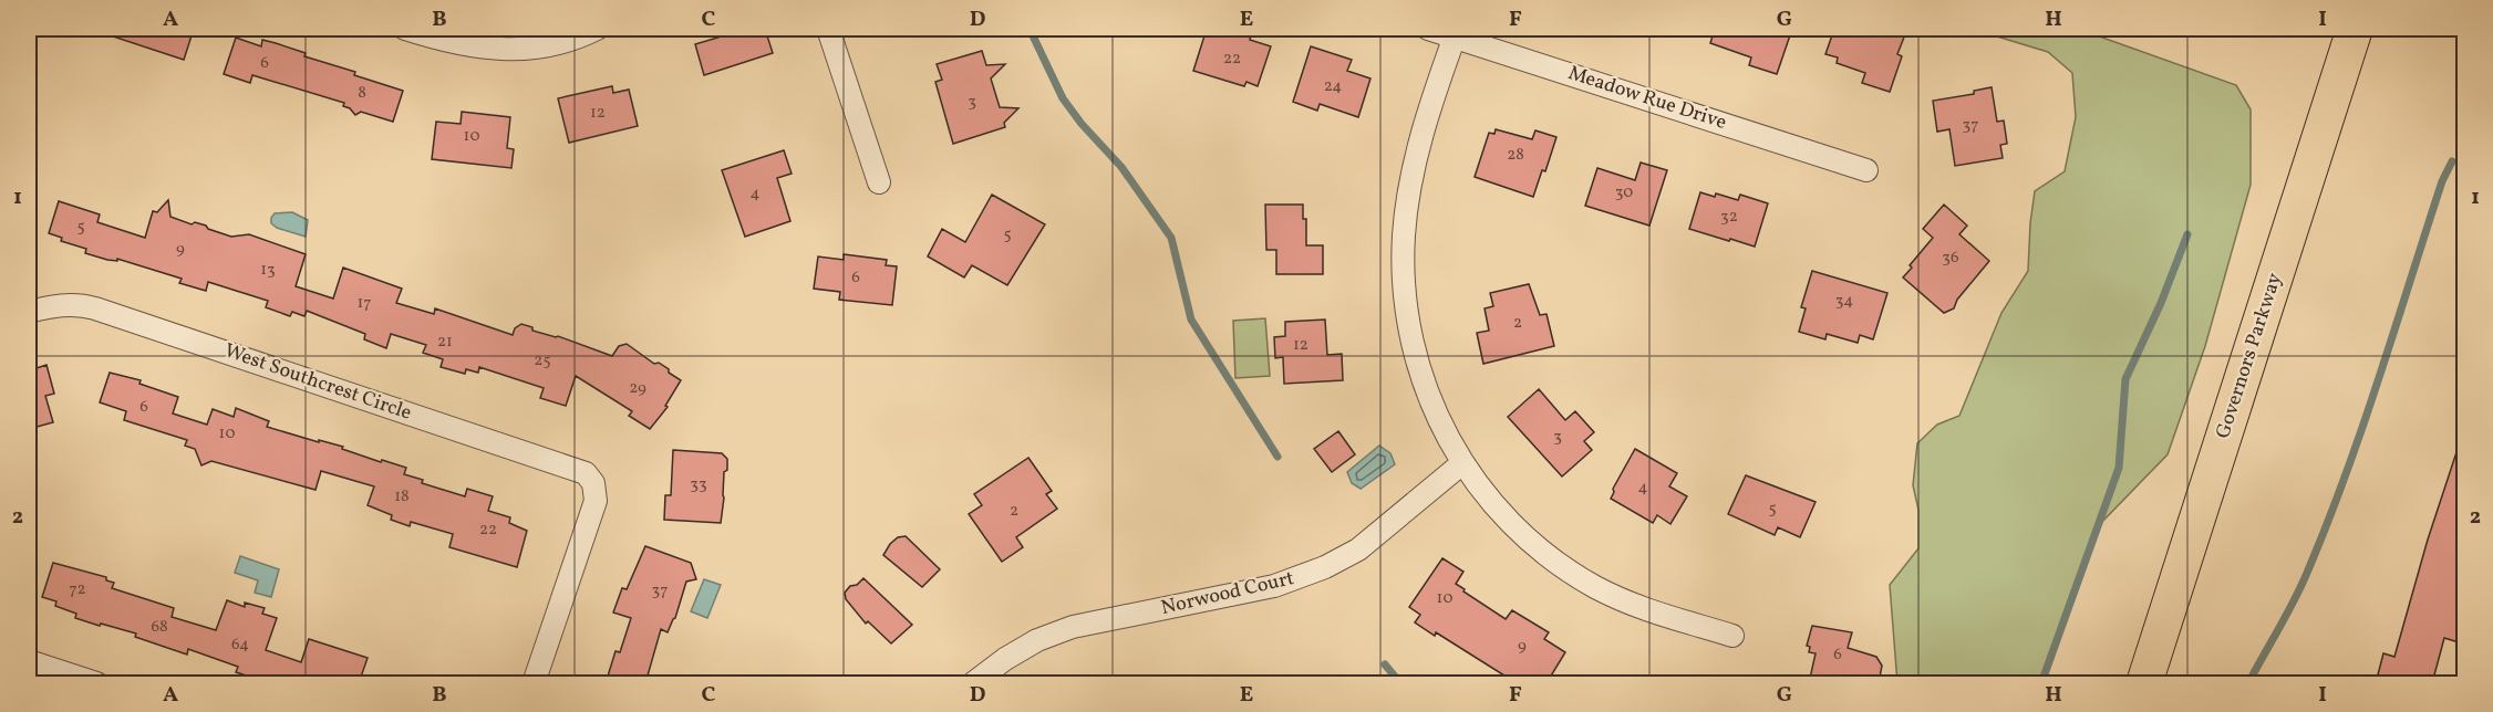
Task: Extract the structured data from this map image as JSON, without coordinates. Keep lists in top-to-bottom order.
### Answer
{
  "streets": {
    "main road": ["Governors Parkway"],
    "street": ["Meadow Rue Drive", "West Southcrest Circle", "Norwood Court"]
  },
  "house_numbers": [
    "22",
    "6",
    "24",
    "8",
    "3",
    "12",
    "37",
    "10",
    "28",
    "30",
    "4",
    "32",
    "5",
    "5",
    "9",
    "36",
    "13",
    "6",
    "34",
    "17",
    "2",
    "21",
    "12",
    "25",
    "29",
    "6",
    "10",
    "3",
    "33",
    "4",
    "18",
    "5",
    "2",
    "22",
    "72",
    "37",
    "10",
    "68",
    "64",
    "9",
    "6"
  ],
  "grid": {
    "columns": [
      "A",
      "B",
      "C",
      "D",
      "E",
      "F",
      "G",
      "H",
      "I"
    ],
    "rows": ["1", "2"]
  }
}
